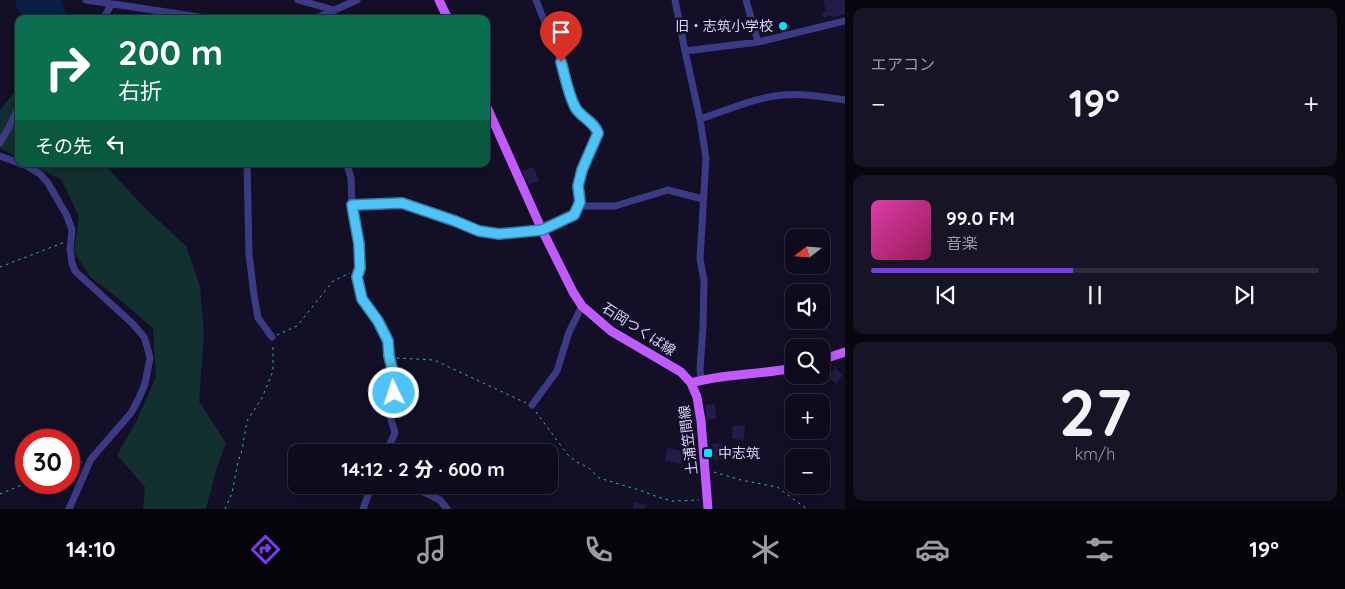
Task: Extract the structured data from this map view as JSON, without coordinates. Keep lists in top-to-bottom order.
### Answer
{
  "streets": {
    "main road": ["石岡つくば線", "土浦笠間線"]
  },
  "crossings": [
    ["石岡つくば線", "土浦笠間線"]
  ],
  "places": {
    "other": ["旧・志筑小学校"],
    "transit": ["中志筑"]
  },
  "north": "left",
  "page": {
    "tile": [
      "エアコン",
      ["27", "km/h"]
    ],
    "turn": ["200 m", "右折"],
    "heat": ["−", "19°", "+"],
    "then": "その先",
    "song": ["99.0 FM", "音楽"],
    "map_buttons": ["+", "−"],
    "limit": "30",
    "trip": "14:12 · 2 分 · 600 m",
    "tabs": ["14:10", "19°"]
  }
}
